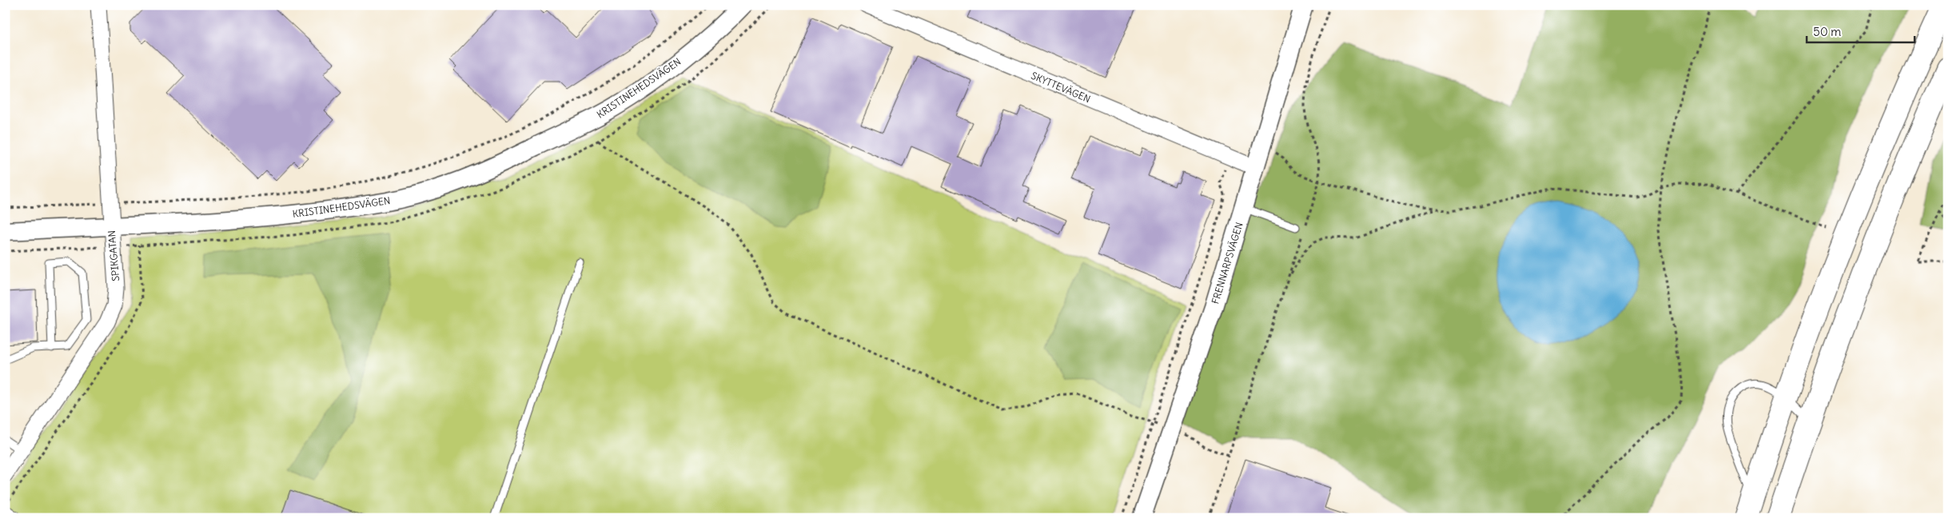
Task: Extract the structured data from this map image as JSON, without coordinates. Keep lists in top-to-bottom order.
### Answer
{
  "streets": {
    "street": [
      "SKYTTEVÄGEN",
      "KRISTINEHEDSVÄGEN",
      "SPIKGATAN",
      "FRENNARPSVÄGEN"
    ]
  },
  "crossings": [
    ["SKYTTEVÄGEN", "FRENNARPSVÄGEN"],
    ["KRISTINEHEDSVÄGEN", "SPIKGATAN"]
  ],
  "scale_bar": "50 m"
}
